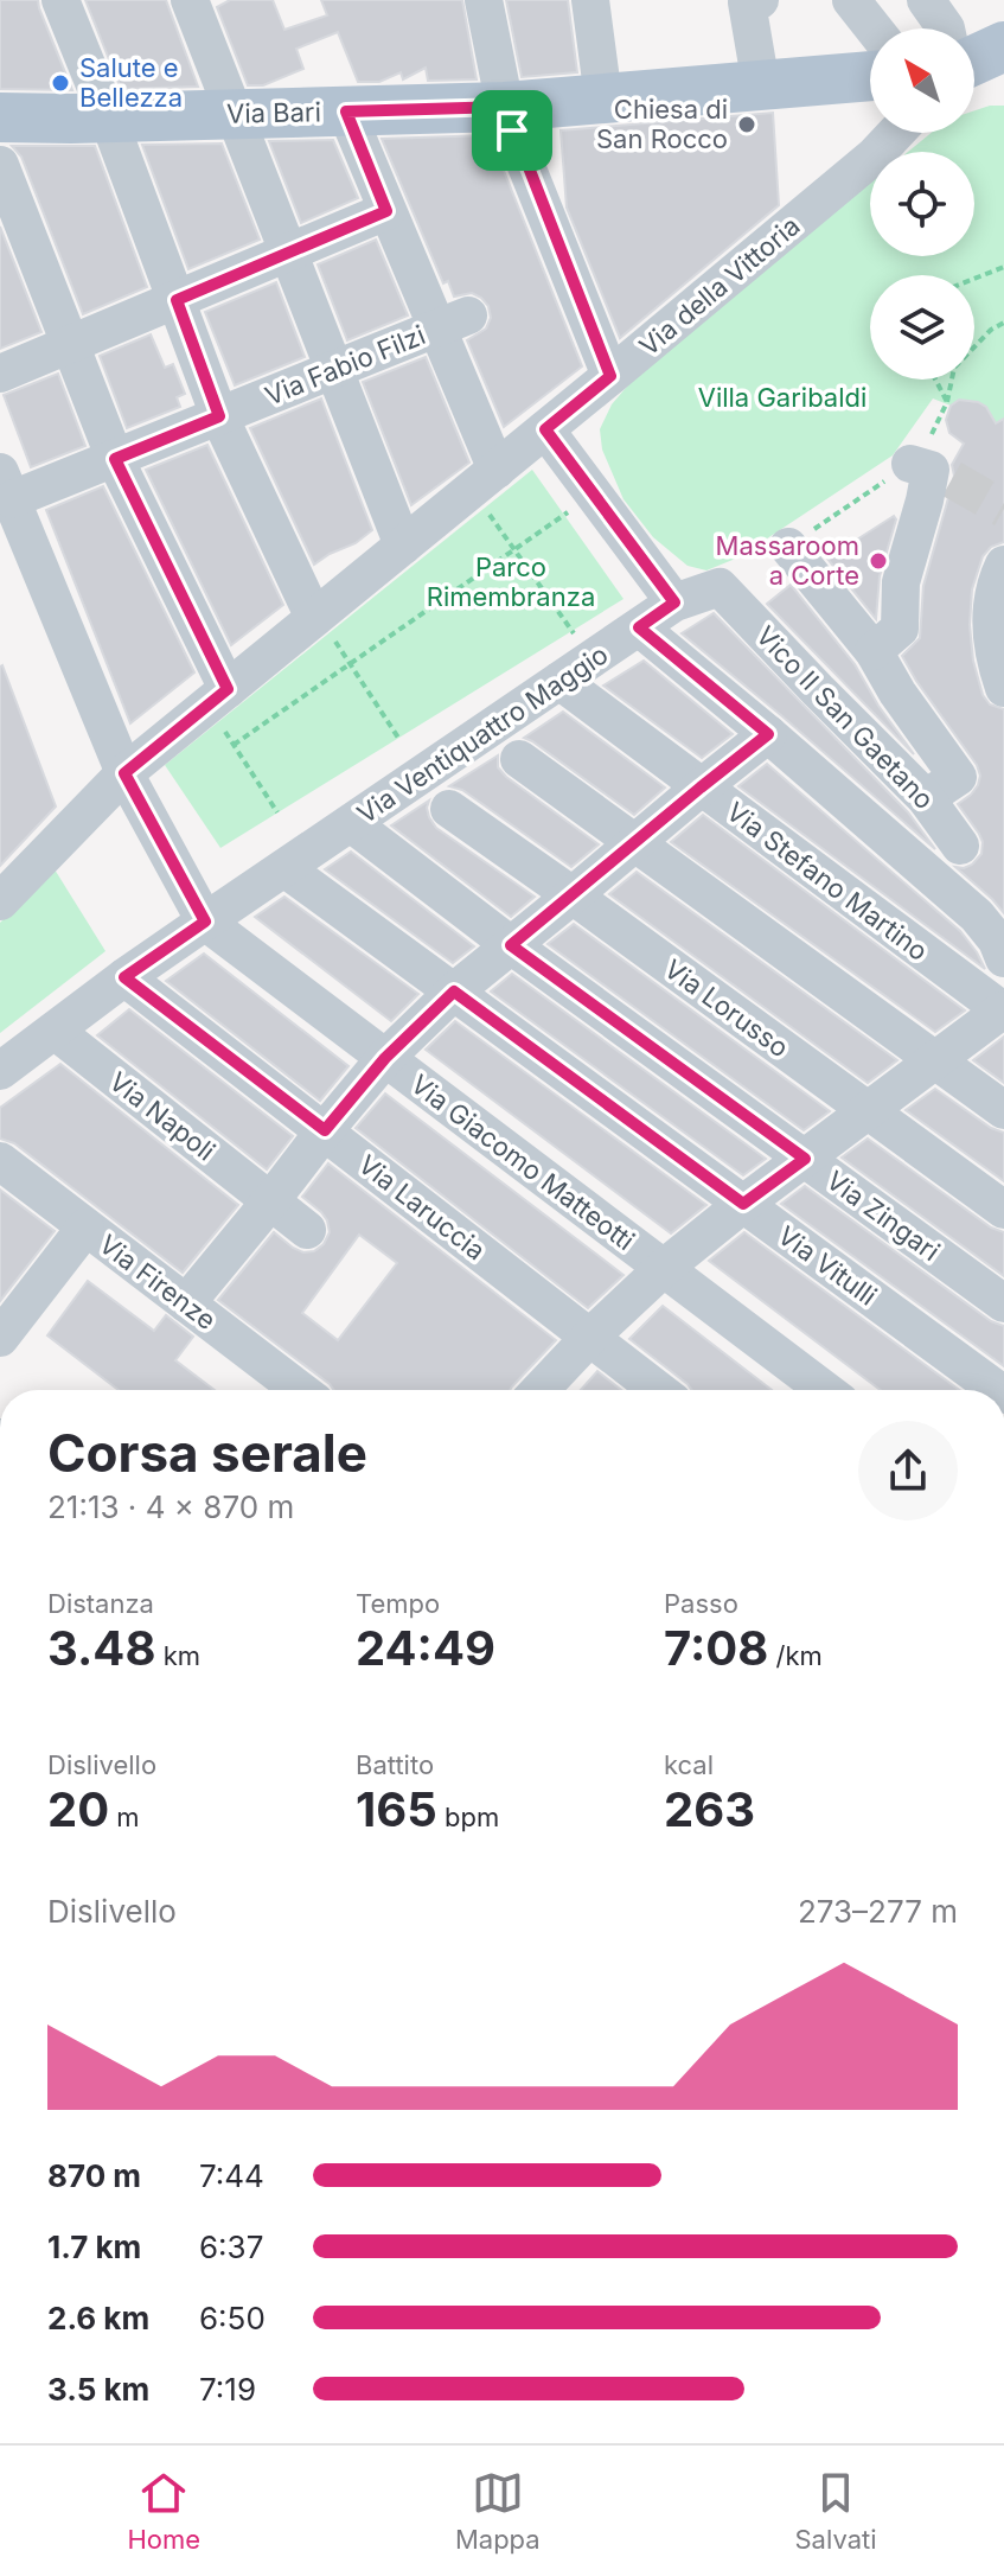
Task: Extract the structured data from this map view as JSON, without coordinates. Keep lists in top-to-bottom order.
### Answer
{
  "streets": {
    "main road": ["Via Bari"],
    "street": [
      "Via della Vittoria",
      "Via Fabio Filzi",
      "Vico II San Gaetano",
      "Via Ventiquattro Maggio",
      "Via Stefano Martino",
      "Via Lorusso",
      "Via Napoli",
      "Via Giacomo Matteotti",
      "Via Laruccia",
      "Via Zingari",
      "Via Vitulli",
      "Via Firenze"
    ]
  },
  "crossings": [
    ["Vico II San Gaetano", "Via Ventiquattro Maggio"],
    ["Via Ventiquattro Maggio", "Via Stefano Martino"],
    ["Via Ventiquattro Maggio", "Via Lorusso"],
    ["Via Ventiquattro Maggio", "Via Napoli"],
    ["Via Ventiquattro Maggio", "Via Giacomo Matteotti"],
    ["Via Ventiquattro Maggio", "Via Laruccia"],
    ["Via Ventiquattro Maggio", "Via Zingari"],
    ["Via Ventiquattro Maggio", "Via Vitulli"]
  ],
  "parks": ["Villa Garibaldi", "Parco Rimembranza"],
  "places": ["Salute e Bellezza", "Chiesa di San Rocco", "Massaroom a Corte"],
  "north": "top left",
  "page": {
    "heading": ["Corsa serale", "21:13 · 4 × 870 m"],
    "stats": [
      ["Distanza", "3.48 km"],
      ["Tempo", "24:49"],
      ["Passo", "7:08 /km"],
      ["Dislivello", "20 m"],
      ["Battito", "165 bpm"],
      ["kcal", "263"]
    ],
    "chart": ["Dislivello", "273–277 m"],
    "list": [
      {
        "name": "870 m",
        "note": "7:44"
      },
      {
        "name": "1.7 km",
        "note": "6:37"
      },
      {
        "name": "2.6 km",
        "note": "6:50"
      },
      {
        "name": "3.5 km",
        "note": "7:19"
      }
    ],
    "tabs": ["Home", "Mappa", "Salvati"]
  }
}
